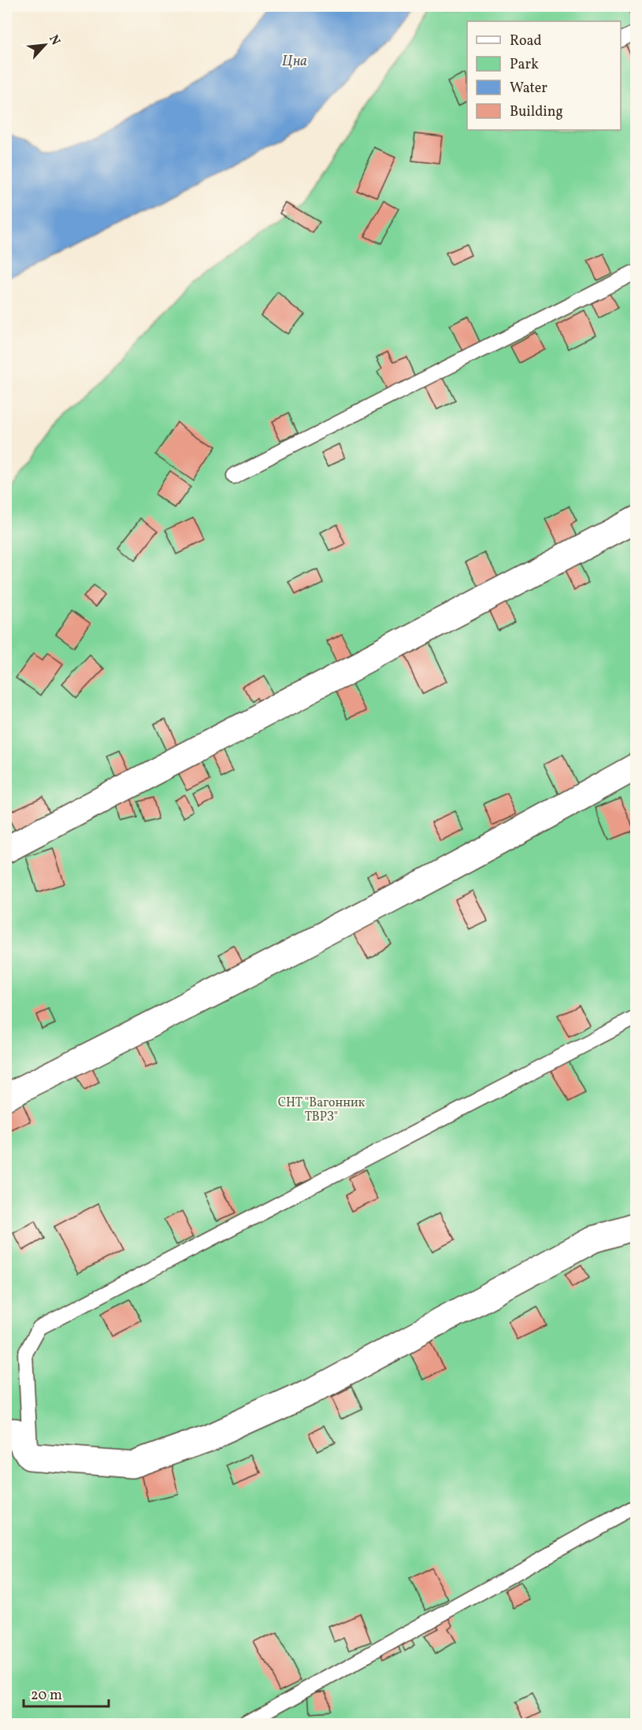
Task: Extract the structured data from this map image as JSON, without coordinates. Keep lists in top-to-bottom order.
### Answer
{
  "water": ["Цна"],
  "parks": ["СНТ \"Вагонник ТВРЗ\""],
  "legend": [
    "Road",
    "Park",
    "Water",
    "Building"
  ],
  "scale_bar": "20 m",
  "north": "top right"
}
